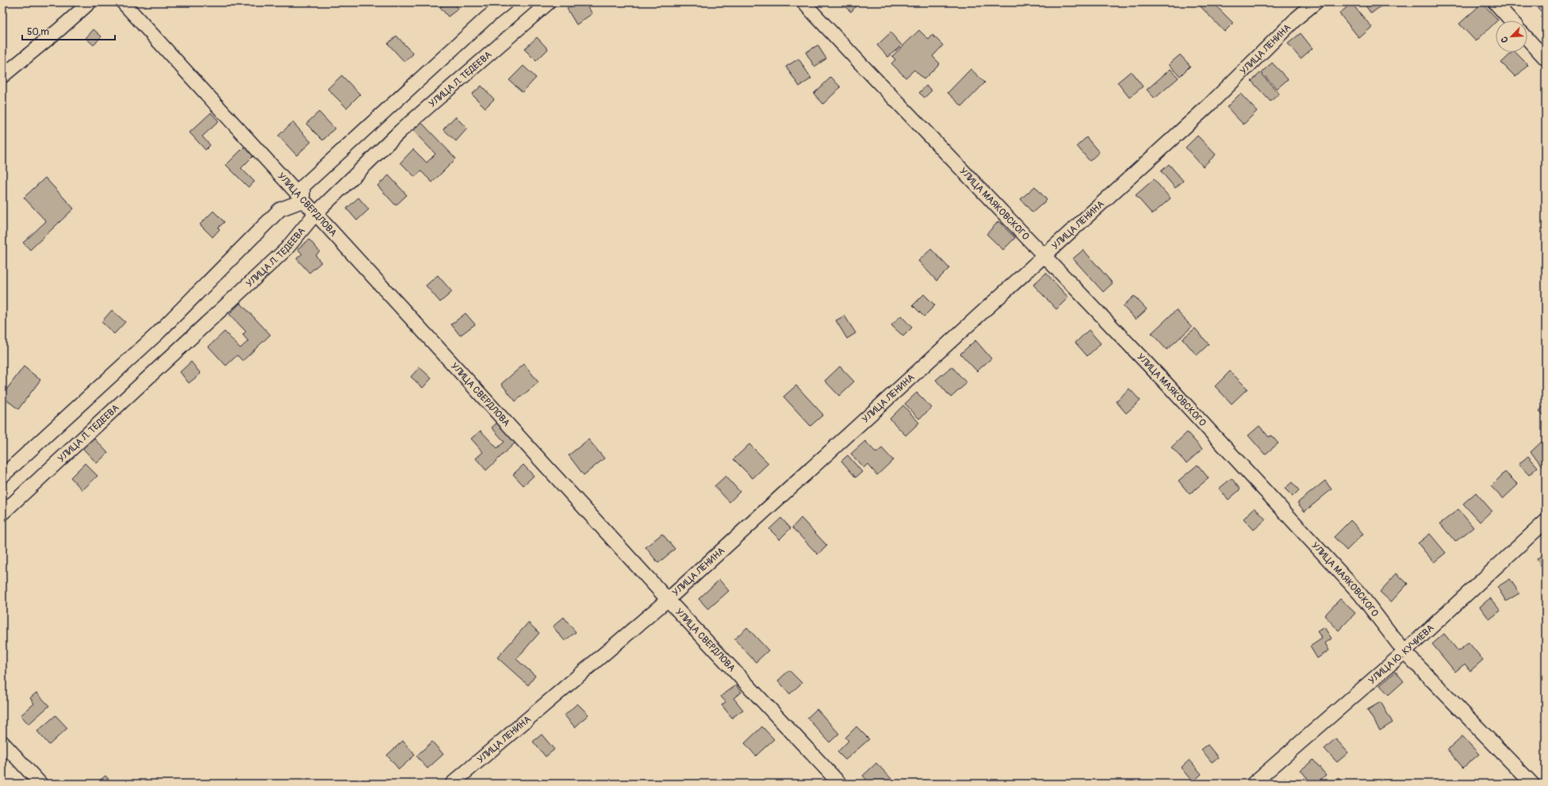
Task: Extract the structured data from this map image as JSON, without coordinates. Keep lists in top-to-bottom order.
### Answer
{
  "streets": {
    "street": [
      "УЛИЦА ЛЕНИНА",
      "УЛИЦА Л. ТЕДЕЕВА",
      "УЛИЦА МАЯКОВСКОГО",
      "УЛИЦА СВЕРДЛОВА",
      "УЛИЦА Ю. КУЧИЕВА"
    ]
  },
  "crossings": [
    ["УЛИЦА ЛЕНИНА", "УЛИЦА МАЯКОВСКОГО"],
    ["УЛИЦА ЛЕНИНА", "УЛИЦА СВЕРДЛОВА"],
    ["УЛИЦА Л. ТЕДЕЕВА", "УЛИЦА СВЕРДЛОВА"],
    ["УЛИЦА МАЯКОВСКОГО", "УЛИЦА Ю. КУЧИЕВА"]
  ],
  "scale_bar": "50 m",
  "north": "bottom left"
}
